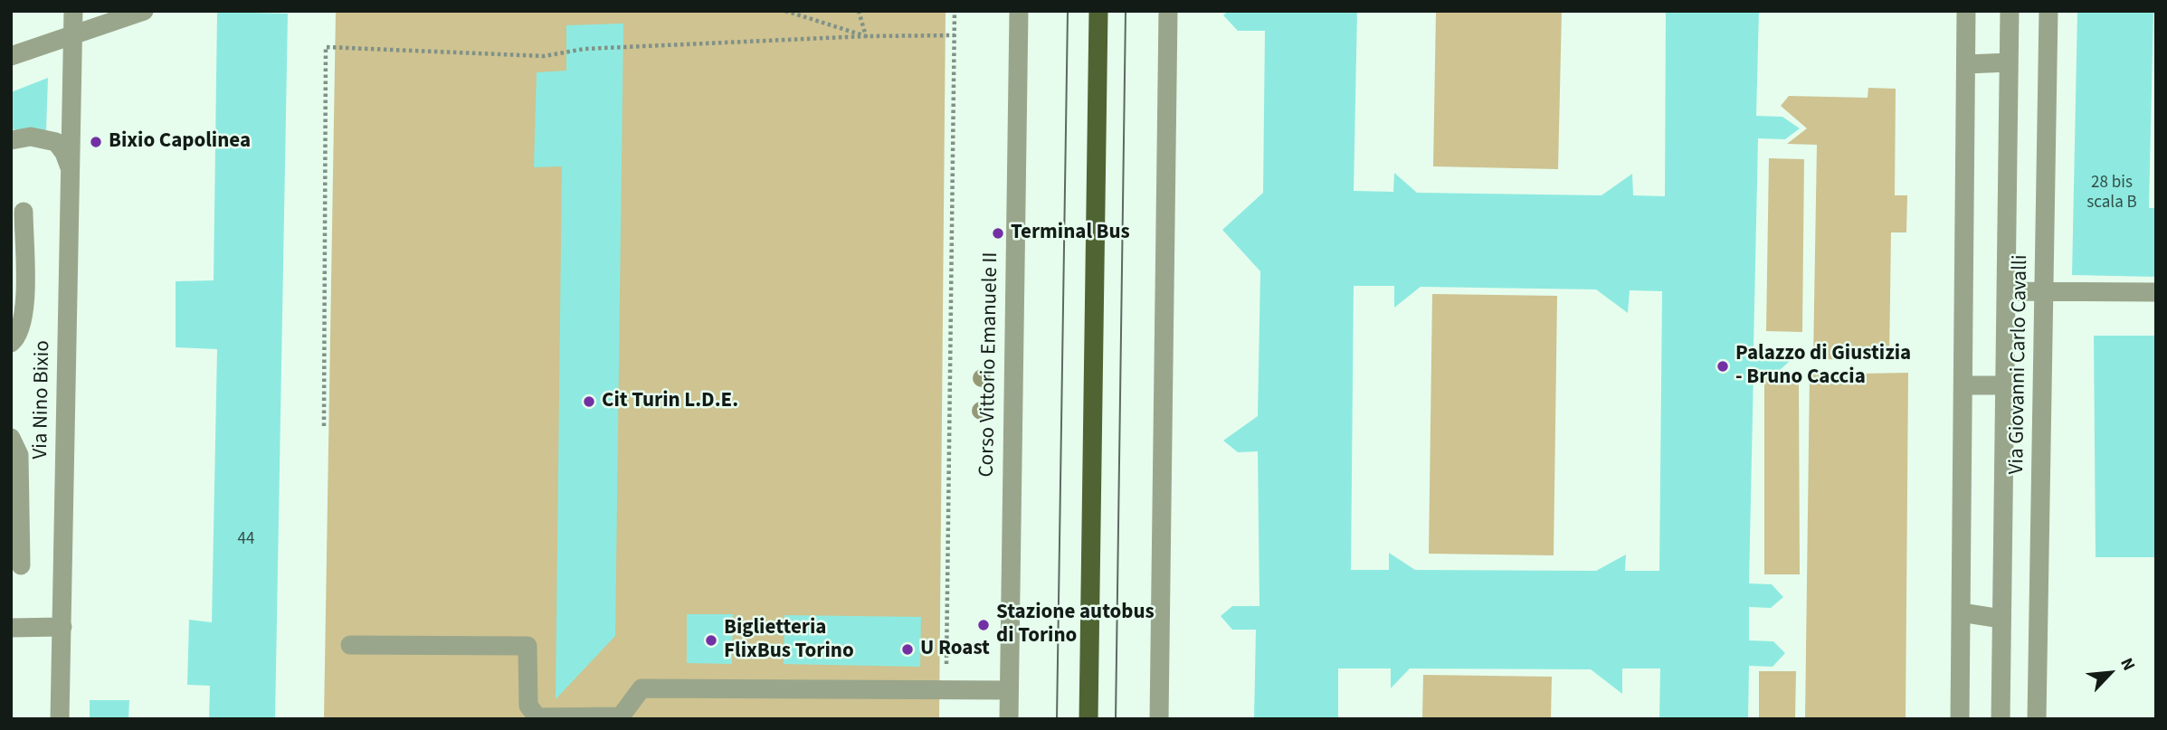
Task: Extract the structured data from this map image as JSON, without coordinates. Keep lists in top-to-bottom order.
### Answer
{
  "streets": {
    "street": ["Corso Vittorio Emanuele II", "Via Giovanni Carlo Cavalli", "Via Nino Bixio"]
  },
  "places": [
    "Bixio Capolinea",
    "Terminal Bus",
    "Palazzo di Giustizia - Bruno Caccia",
    "Cit Turin L.D.E.",
    "Stazione autobus di Torino",
    "Biglietteria FlixBus Torino",
    "U Roast"
  ],
  "house_numbers": ["28 bis scala B", "44"],
  "north": "top right"
}
